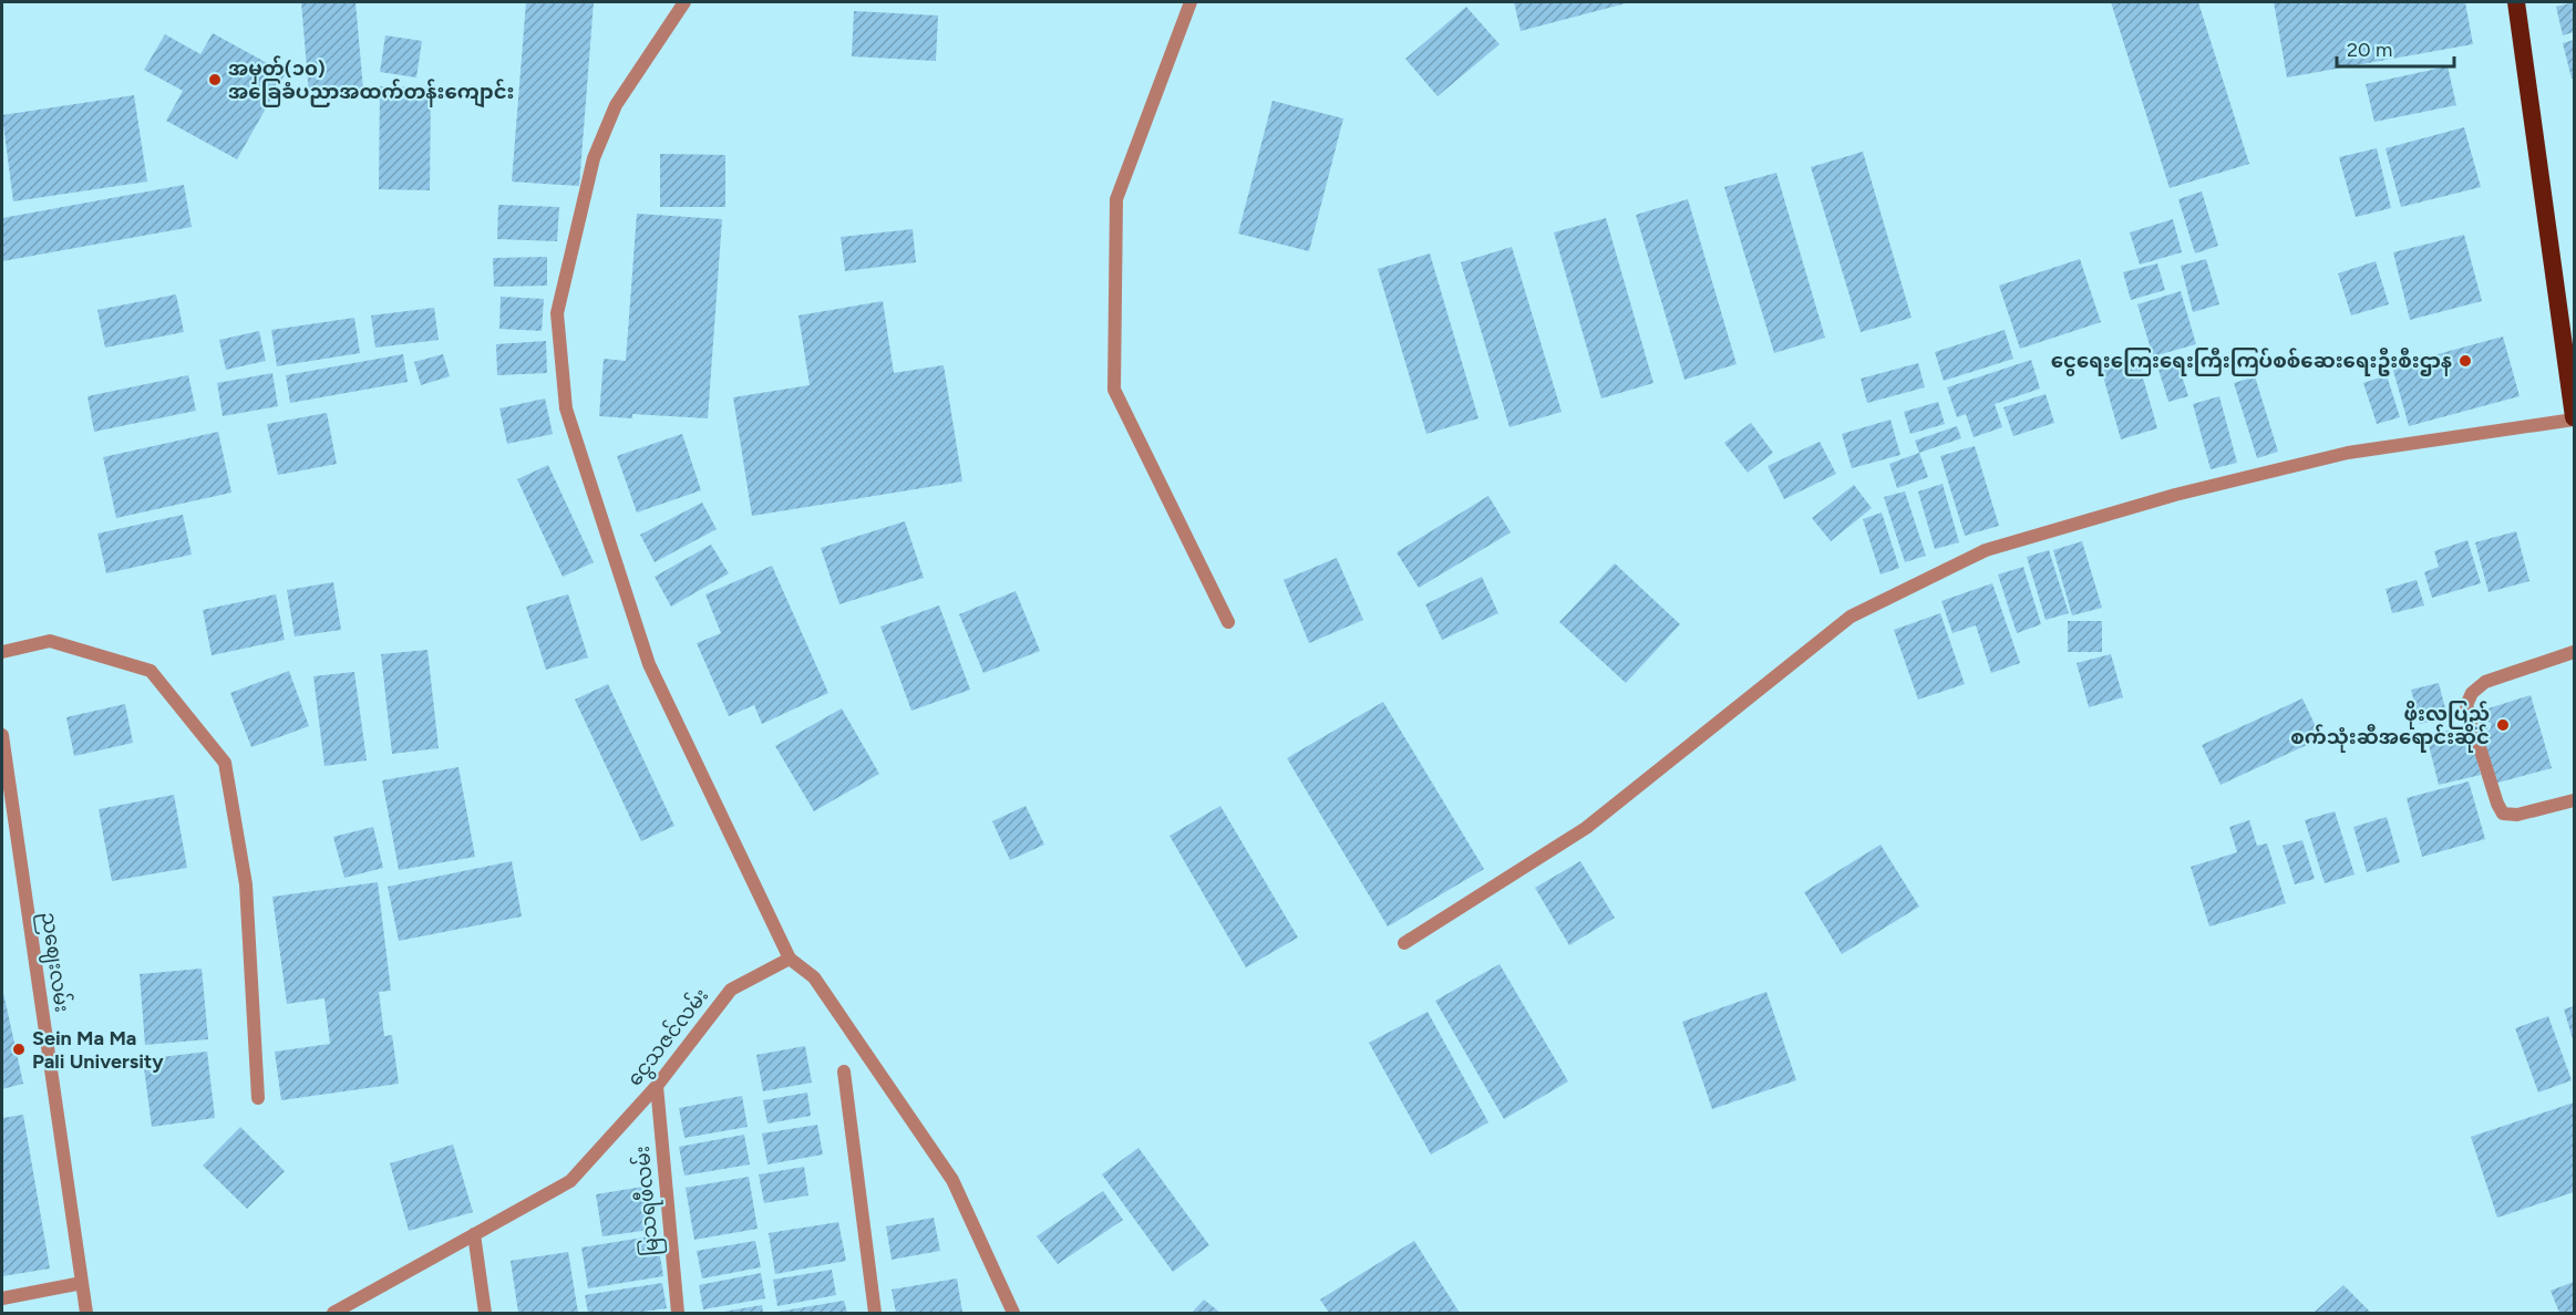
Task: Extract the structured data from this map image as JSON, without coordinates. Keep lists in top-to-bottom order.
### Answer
{
  "streets": {
    "street": ["ညဈေးလမ်း", "ငွေသဇင်လမ်း", "မြသရဖီလမ်း"]
  },
  "crossings": [
    ["ငွေသဇင်လမ်း", "မြသရဖီလမ်း"]
  ],
  "places": [
    "အမှတ်(၁၀) အခြေခံပညာအထက်တန်းကျောင်း",
    "ငွေရေးကြေးရေးကြီးကြပ်စစ်ဆေးရေးဦးစီးဌာန",
    "ဖိုးလပြည့် စက်သုံးဆီအရောင်းဆိုင်",
    "Sein Ma Ma Pali University"
  ],
  "scale_bar": "20 m"
}
